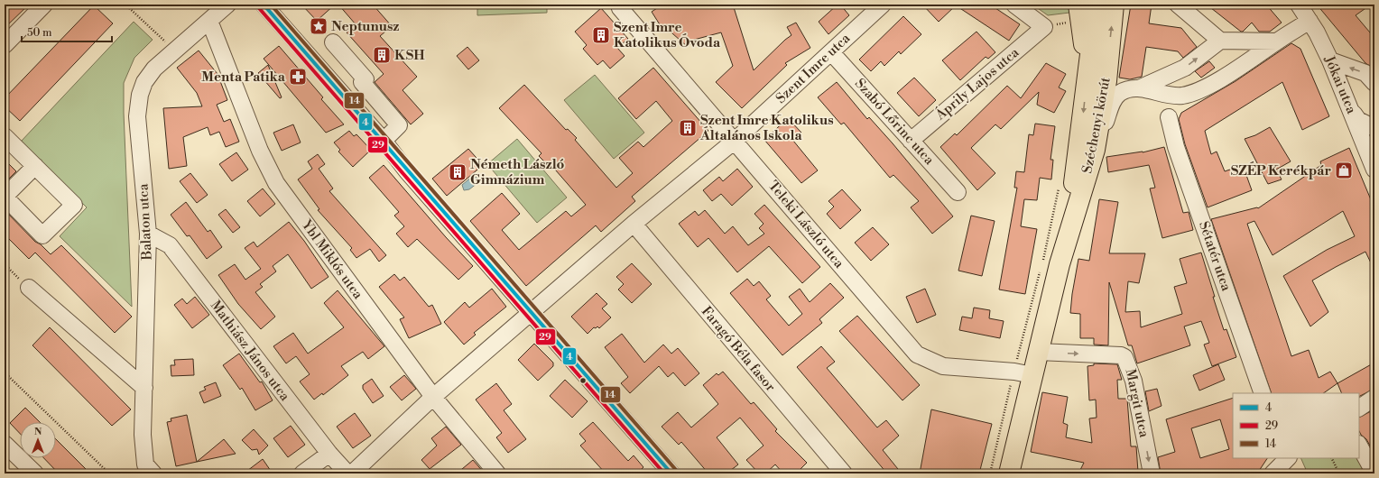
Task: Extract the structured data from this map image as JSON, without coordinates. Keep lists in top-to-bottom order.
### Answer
{
  "streets": {
    "main road": ["Széchenyi körút"],
    "street": [
      "Szent Imre utca",
      "Áprily Lajos utca",
      "Jókai utca",
      "Szabó Lőrinc utca",
      "Balaton utca",
      "Teleki László utca",
      "Sétatér utca",
      "Ybl Miklós utca",
      "Faragó Béla fasor",
      "Mathiász János utca",
      "Margit utca"
    ]
  },
  "crossings": [
    ["Szent Imre utca", "Szabó Lőrinc utca"],
    ["Szent Imre utca", "Teleki László utca"],
    ["Szent Imre utca", "Ybl Miklós utca"],
    ["Szent Imre utca", "Faragó Béla fasor"],
    ["Áprily Lajos utca", "Szabó Lőrinc utca"],
    ["Széchenyi körút", "Teleki László utca"],
    ["Széchenyi körút", "Margit utca"],
    ["Balaton utca", "Ybl Miklós utca"],
    ["Balaton utca", "Mathiász János utca"]
  ],
  "one_way": ["Margit utca"],
  "places": {
    "place": ["Neptunusz"],
    "building": [
      "Szent Imre Katolikus Óvoda",
      "KSH",
      "Szent Imre Katolikus Általános Iskola",
      "Németh László Gimnázium"
    ],
    "pharmacy": ["Menta Patika"],
    "shop": ["SZÉP Kerékpár"]
  },
  "lines": ["transit line 4", "transit line 14", "transit line 29"],
  "legend": ["4", "29", "14"],
  "scale_bar": "50 m",
  "north": "top"
}
